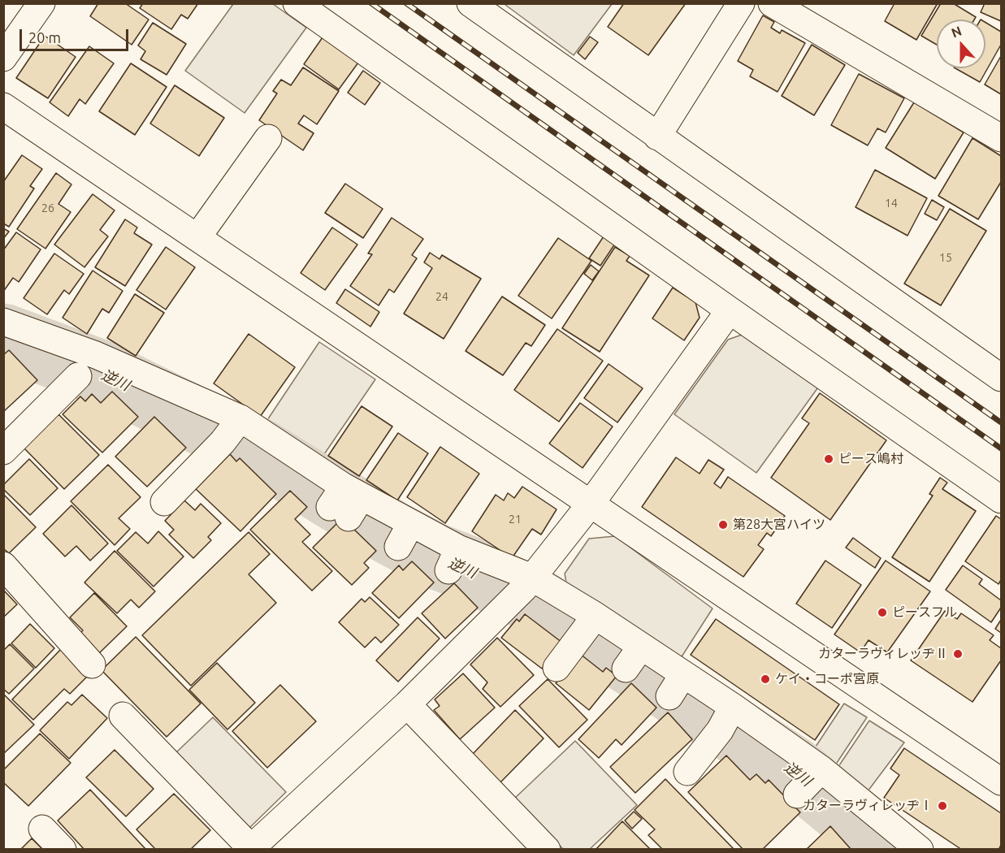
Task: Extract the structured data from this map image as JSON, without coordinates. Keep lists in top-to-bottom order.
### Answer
{
  "water": ["逆川"],
  "places": [
    "ピース嶋村",
    "第28大宮ハイツ",
    "ピースフル",
    "カターラヴィレッヂⅡ",
    "ケイ・コーポ宮原",
    "カターラヴィレッヂⅠ"
  ],
  "house_numbers": [
    "14",
    "26",
    "15",
    "24",
    "21"
  ],
  "scale_bar": "20 m",
  "north": "top"
}
